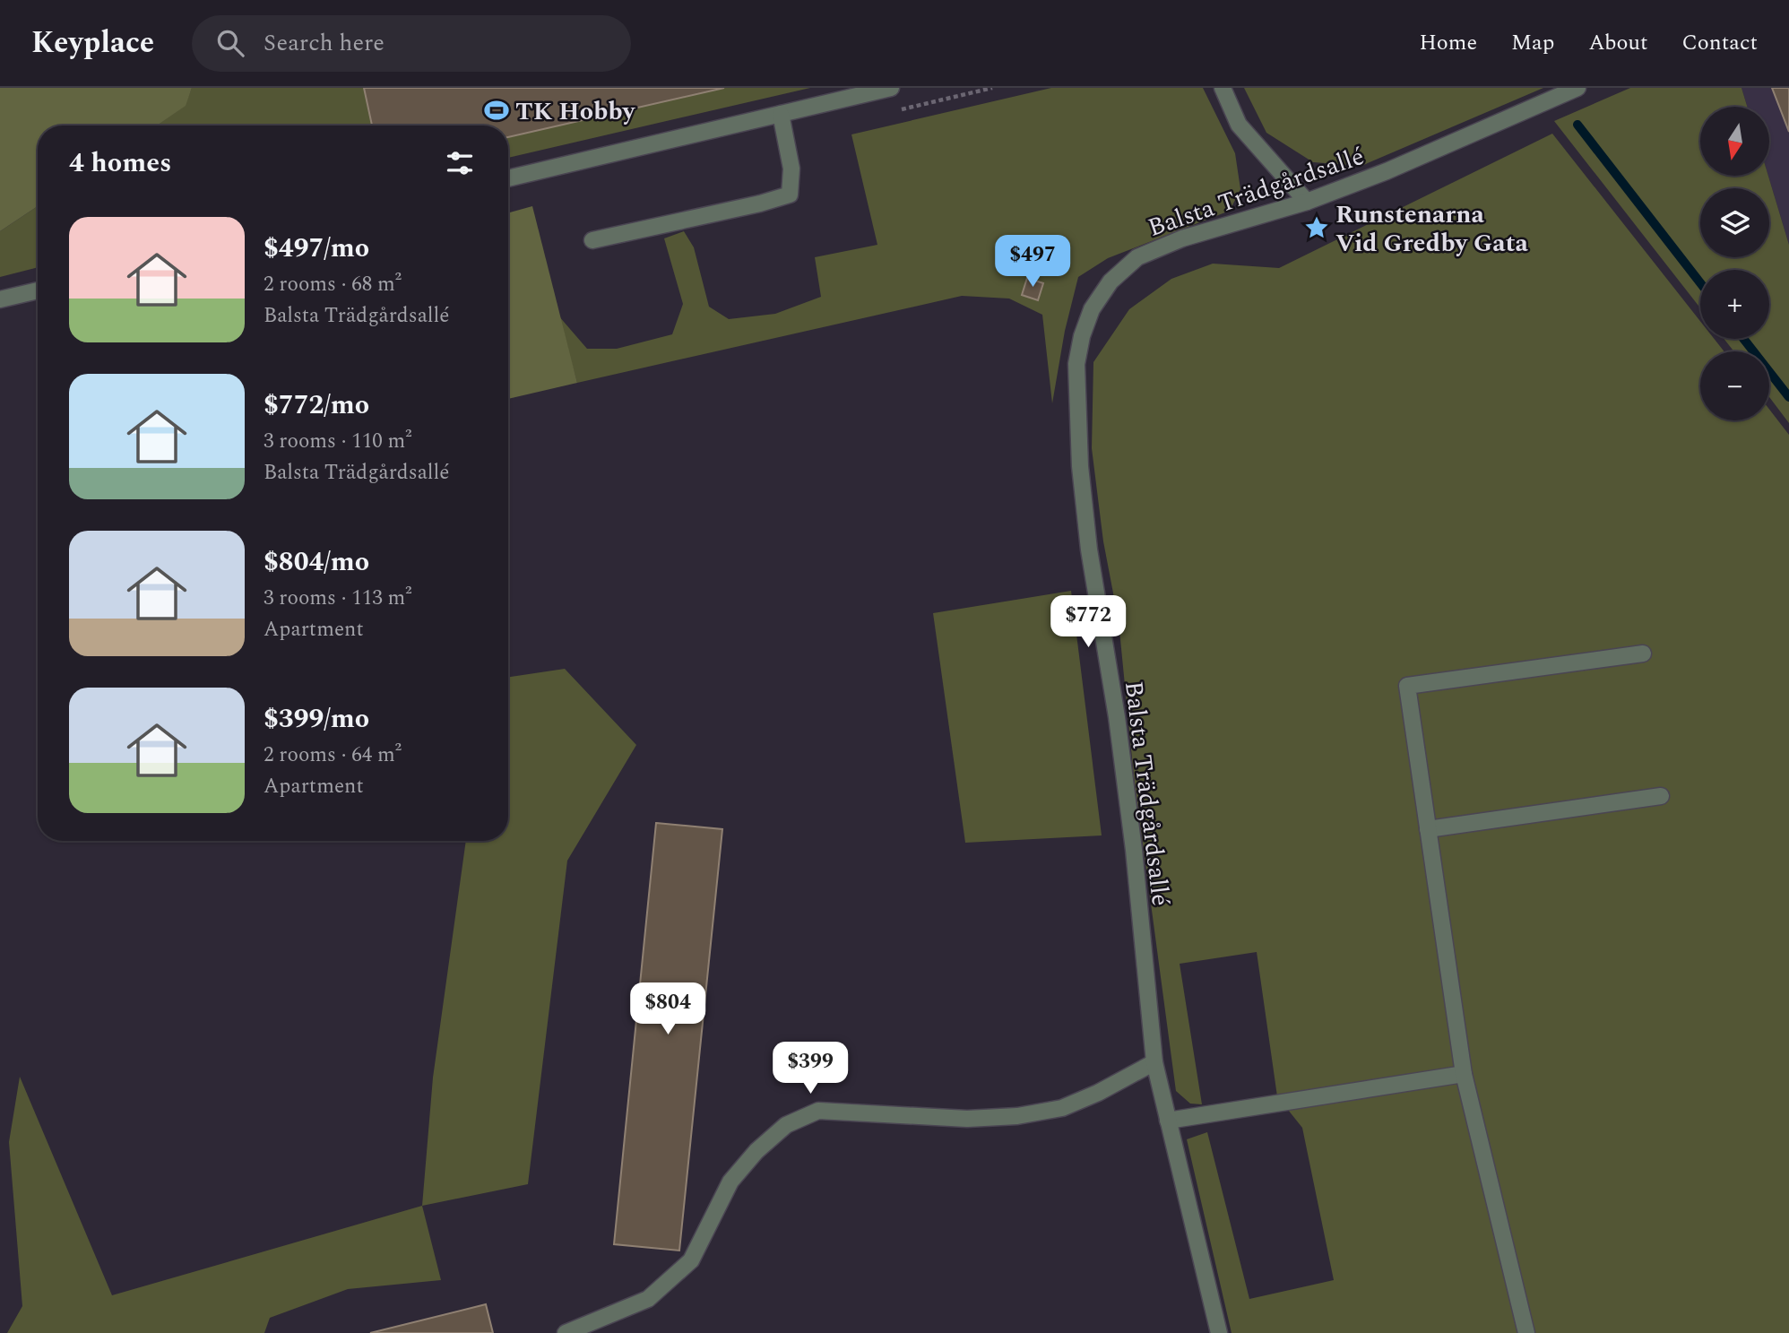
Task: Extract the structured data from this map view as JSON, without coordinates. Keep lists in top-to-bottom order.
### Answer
{
  "streets": {
    "street": ["Balsta Trädgårdsallé"]
  },
  "places": {
    "sports": ["TK Hobby"],
    "place": ["Runstenarna Vid Gredby Gata"]
  },
  "north": "bottom",
  "page": {
    "header": "Keyplace",
    "search": "Search here",
    "nav": [
      "Home",
      "Map",
      "About",
      "Contact"
    ],
    "map_buttons": ["+", "−"],
    "heading": "4 homes",
    "list": [
      {
        "name": "$497/mo",
        "note": "2 rooms · 68 m² · Balsta Trädgårdsallé"
      },
      {
        "name": "$772/mo",
        "note": "3 rooms · 110 m² · Balsta Trädgårdsallé"
      },
      {
        "name": "$804/mo",
        "note": "3 rooms · 113 m² · Apartment"
      },
      {
        "name": "$399/mo",
        "note": "2 rooms · 64 m² · Apartment"
      }
    ],
    "price": [
      "$497",
      "$772",
      "$804",
      "$399"
    ]
  }
}
